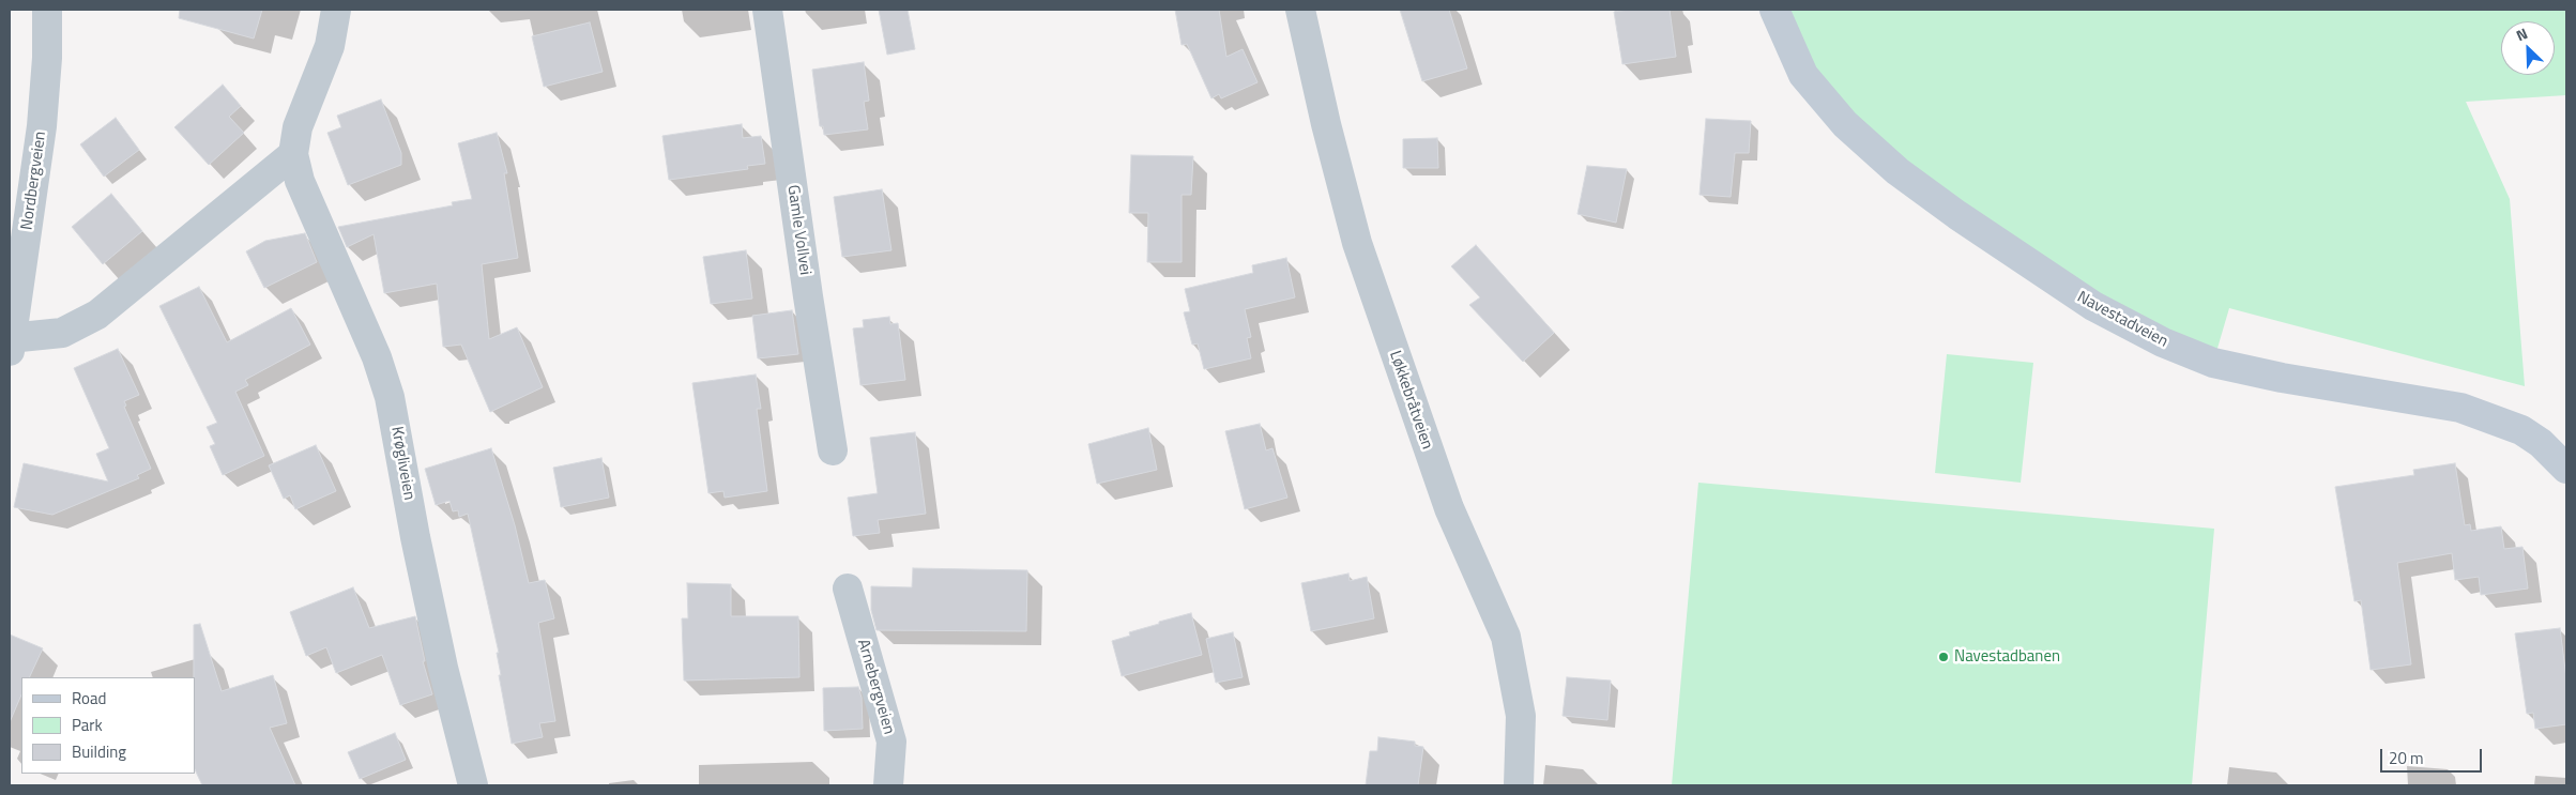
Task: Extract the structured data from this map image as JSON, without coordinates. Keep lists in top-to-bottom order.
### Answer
{
  "streets": {
    "street": [
      "Nordbergveien",
      "Gamle Vollvei",
      "Navestadveien",
      "Løkkebråtveien",
      "Krøgliveien",
      "Arnebergveien"
    ]
  },
  "places": ["Navestadbanen"],
  "legend": ["Road", "Park", "Building"],
  "scale_bar": "20 m",
  "north": "top left"
}
